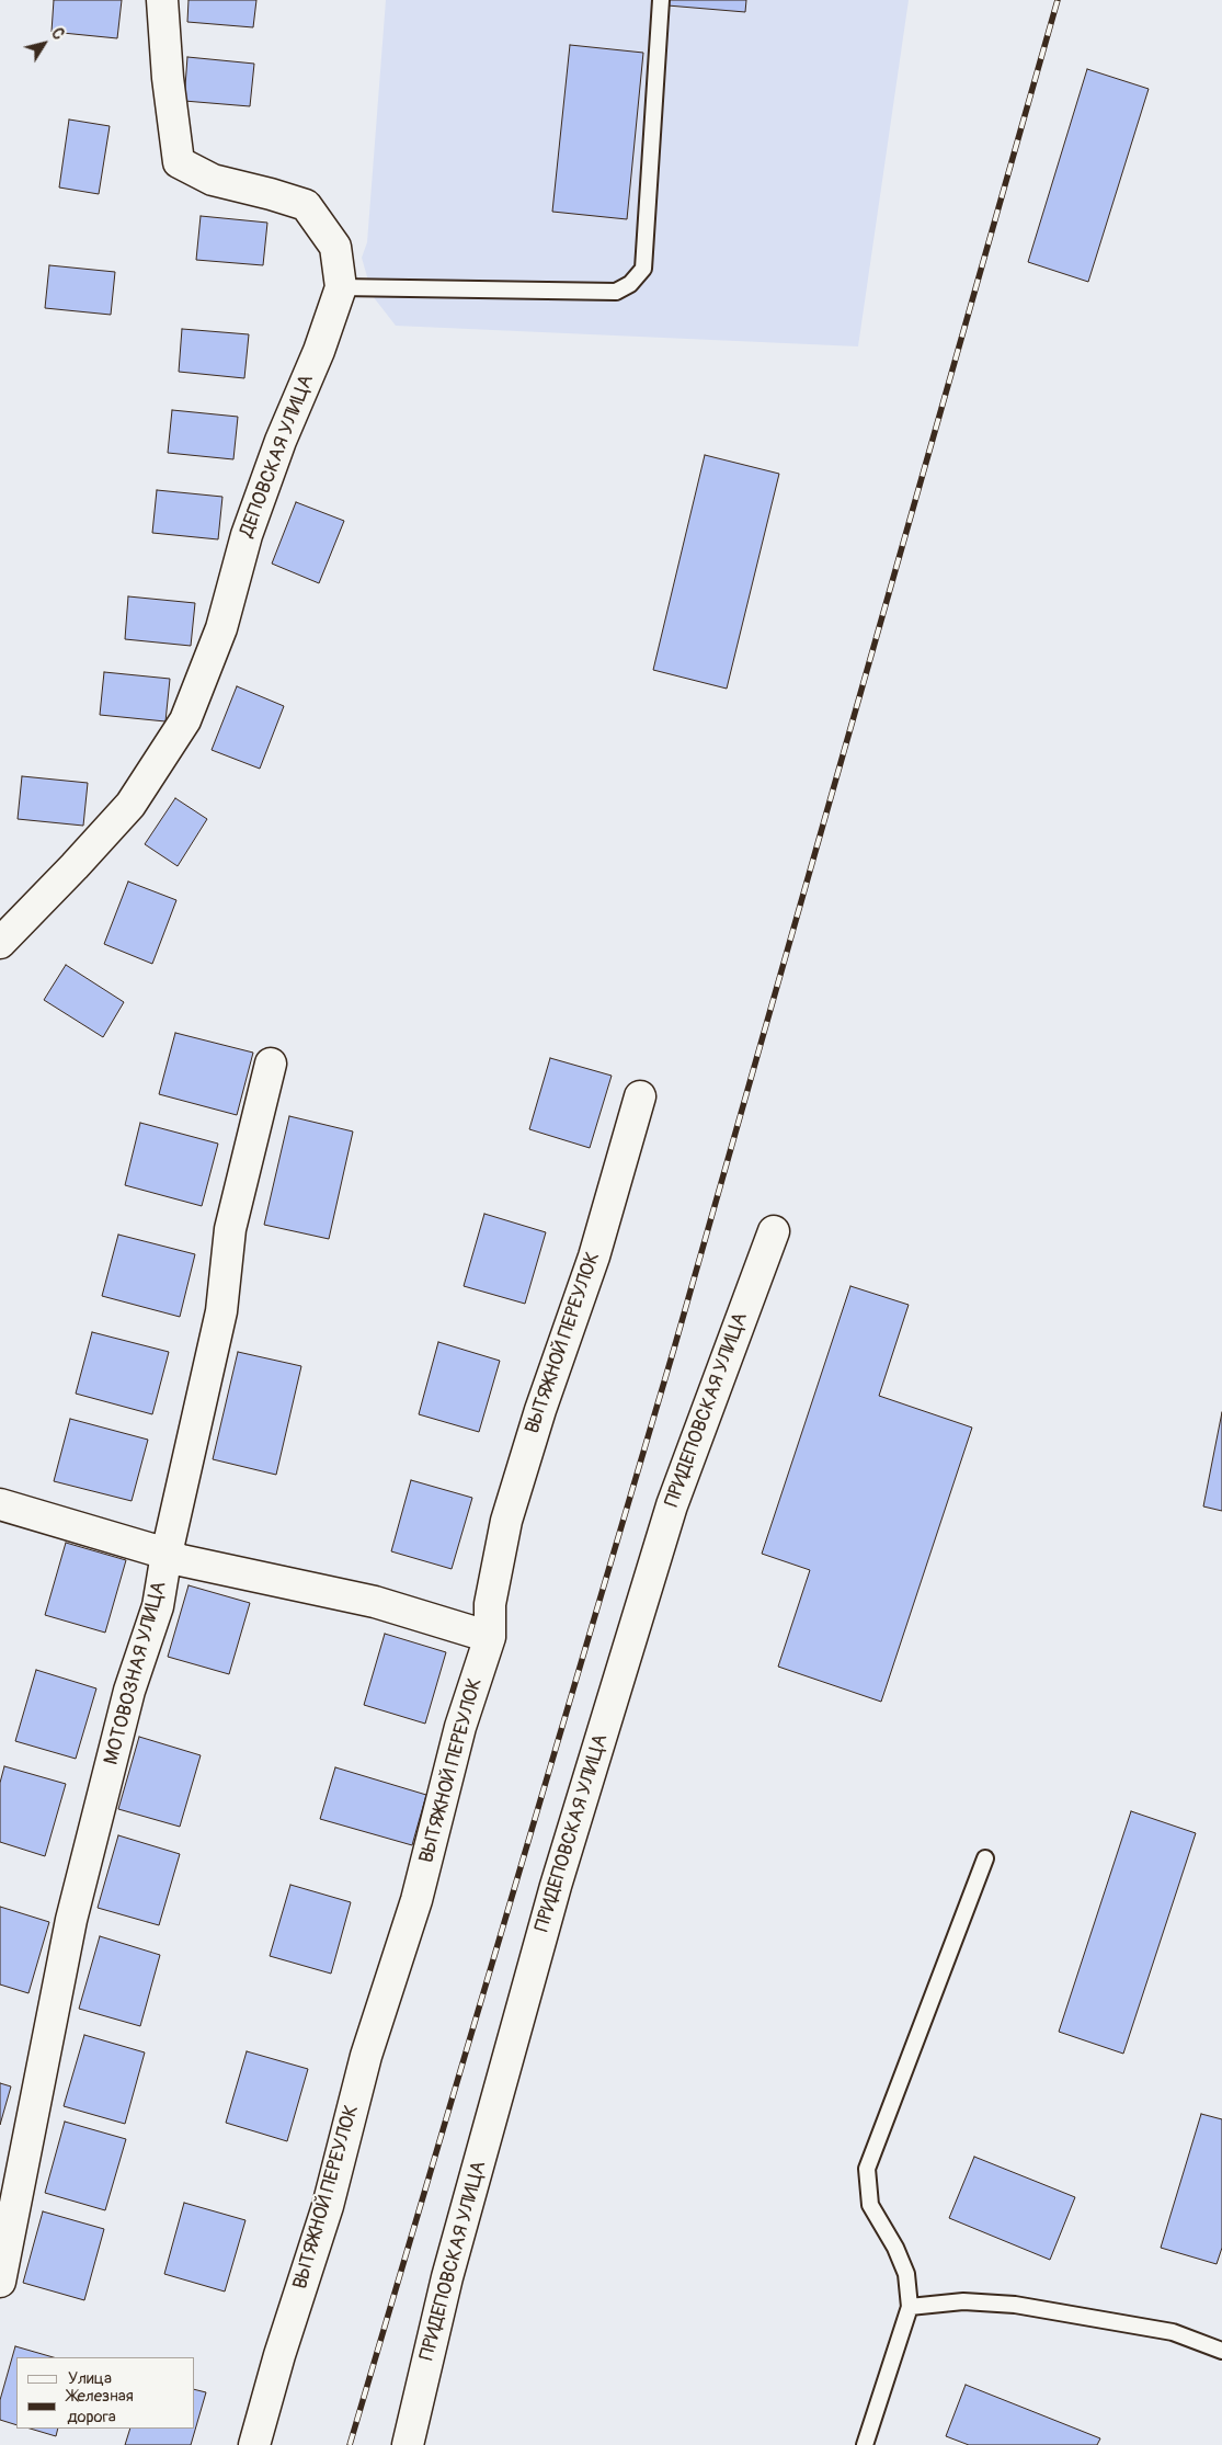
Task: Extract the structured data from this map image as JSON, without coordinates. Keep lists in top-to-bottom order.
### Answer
{
  "streets": {
    "street": [
      "ДЕПОВСКАЯ УЛИЦА",
      "ВЫТЯЖНОЙ ПЕРЕУЛОК",
      "ПРИДЕПОВСКАЯ УЛИЦА",
      "МОТОВОЗНАЯ УЛИЦА"
    ]
  },
  "legend": ["Улица", "Железная дорога"],
  "north": "top right"
}
